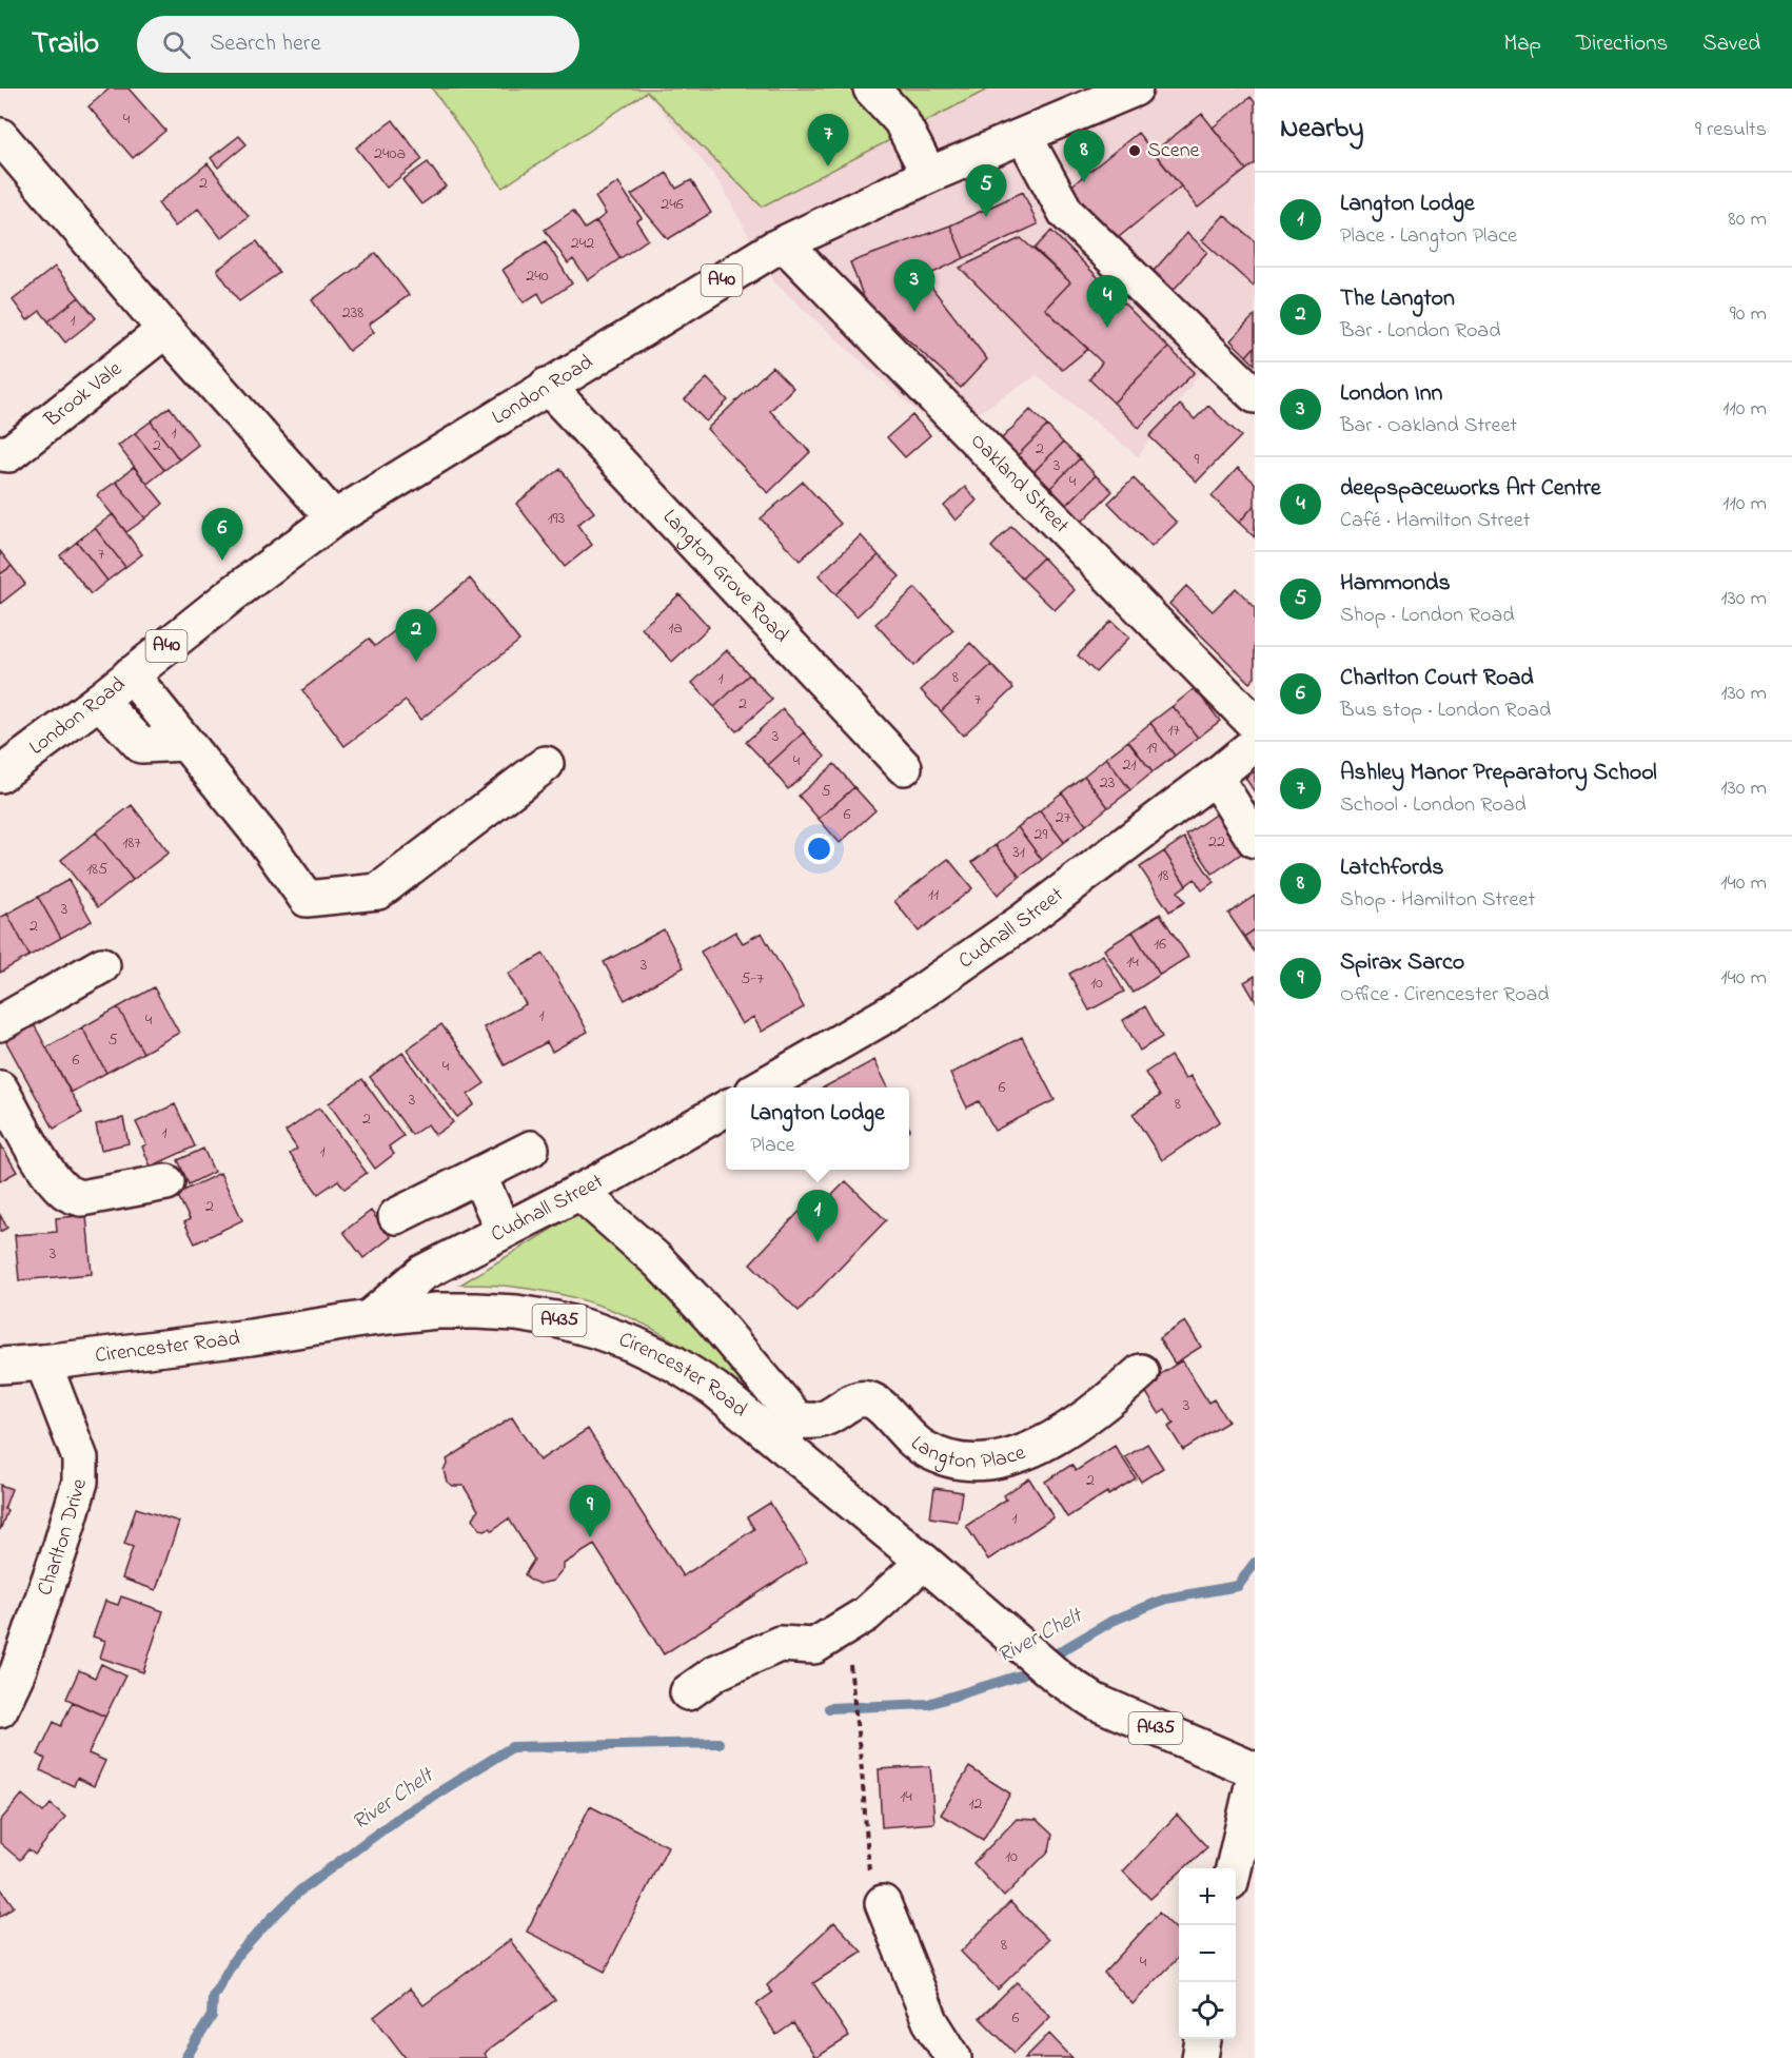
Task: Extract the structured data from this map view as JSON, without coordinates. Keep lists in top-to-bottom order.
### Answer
{
  "streets": {
    "main road": [
      "A40",
      "London Road",
      "Brook Vale",
      "Oakland Street",
      "Langton Grove Road",
      "Cudnall Street",
      "A435",
      "Cirencester Road",
      "Langton Place",
      "Charlton Drive"
    ]
  },
  "crossings": [
    ["London Road", "Oakland Street"],
    ["London Road", "Langton Grove Road"],
    ["Cudnall Street", "Cirencester Road"],
    ["Cirencester Road", "Langton Place"],
    ["Cirencester Road", "Charlton Drive"]
  ],
  "water": ["River Chelt"],
  "places": ["Scene"],
  "house_numbers": [
    "4",
    "240a",
    "2",
    "246",
    "242",
    "240",
    "238",
    "1",
    "1",
    "2",
    "2",
    "9",
    "3",
    "4",
    "193",
    "7",
    "1a",
    "8",
    "1",
    "7",
    "2",
    "17",
    "3",
    "19",
    "4",
    "21",
    "23",
    "5",
    "6",
    "27",
    "29",
    "22",
    "187",
    "31",
    "185",
    "18",
    "11",
    "3",
    "2",
    "16",
    "14",
    "3",
    "5-7",
    "10",
    "1",
    "4",
    "5",
    "6",
    "4",
    "6",
    "3",
    "8",
    "2",
    "1",
    "1",
    "2",
    "3",
    "3",
    "2",
    "1",
    "14",
    "12",
    "10",
    "8",
    "4",
    "6"
  ],
  "page": {
    "header": "Trailo",
    "search": "Search here",
    "nav": ["Map", "Directions", "Saved"],
    "heading": ["Nearby", "9 results"],
    "pins": [
      "7",
      "8",
      "5",
      "3",
      "4",
      "6",
      "2",
      "1",
      "9"
    ],
    "list": [
      {
        "mark": "1",
        "name": "Langton Lodge",
        "note": "Place · Langton Place",
        "value": "80 m"
      },
      {
        "mark": "2",
        "name": "The Langton",
        "note": "Bar · London Road",
        "value": "90 m"
      },
      {
        "mark": "3",
        "name": "London Inn",
        "note": "Bar · Oakland Street",
        "value": "110 m"
      },
      {
        "mark": "4",
        "name": "deepspaceworks Art Centre",
        "note": "Café · Hamilton Street",
        "value": "110 m"
      },
      {
        "mark": "5",
        "name": "Hammonds",
        "note": "Shop · London Road",
        "value": "130 m"
      },
      {
        "mark": "6",
        "name": "Charlton Court Road",
        "note": "Bus stop · London Road",
        "value": "130 m"
      },
      {
        "mark": "7",
        "name": "Ashley Manor Preparatory School",
        "note": "School · London Road",
        "value": "130 m"
      },
      {
        "mark": "8",
        "name": "Latchfords",
        "note": "Shop · Hamilton Street",
        "value": "140 m"
      },
      {
        "mark": "9",
        "name": "Spirax Sarco",
        "note": "Office · Cirencester Road",
        "value": "140 m"
      }
    ],
    "popup": ["Langton Lodge", "Place"],
    "map_buttons": ["+", "−"]
  }
}
